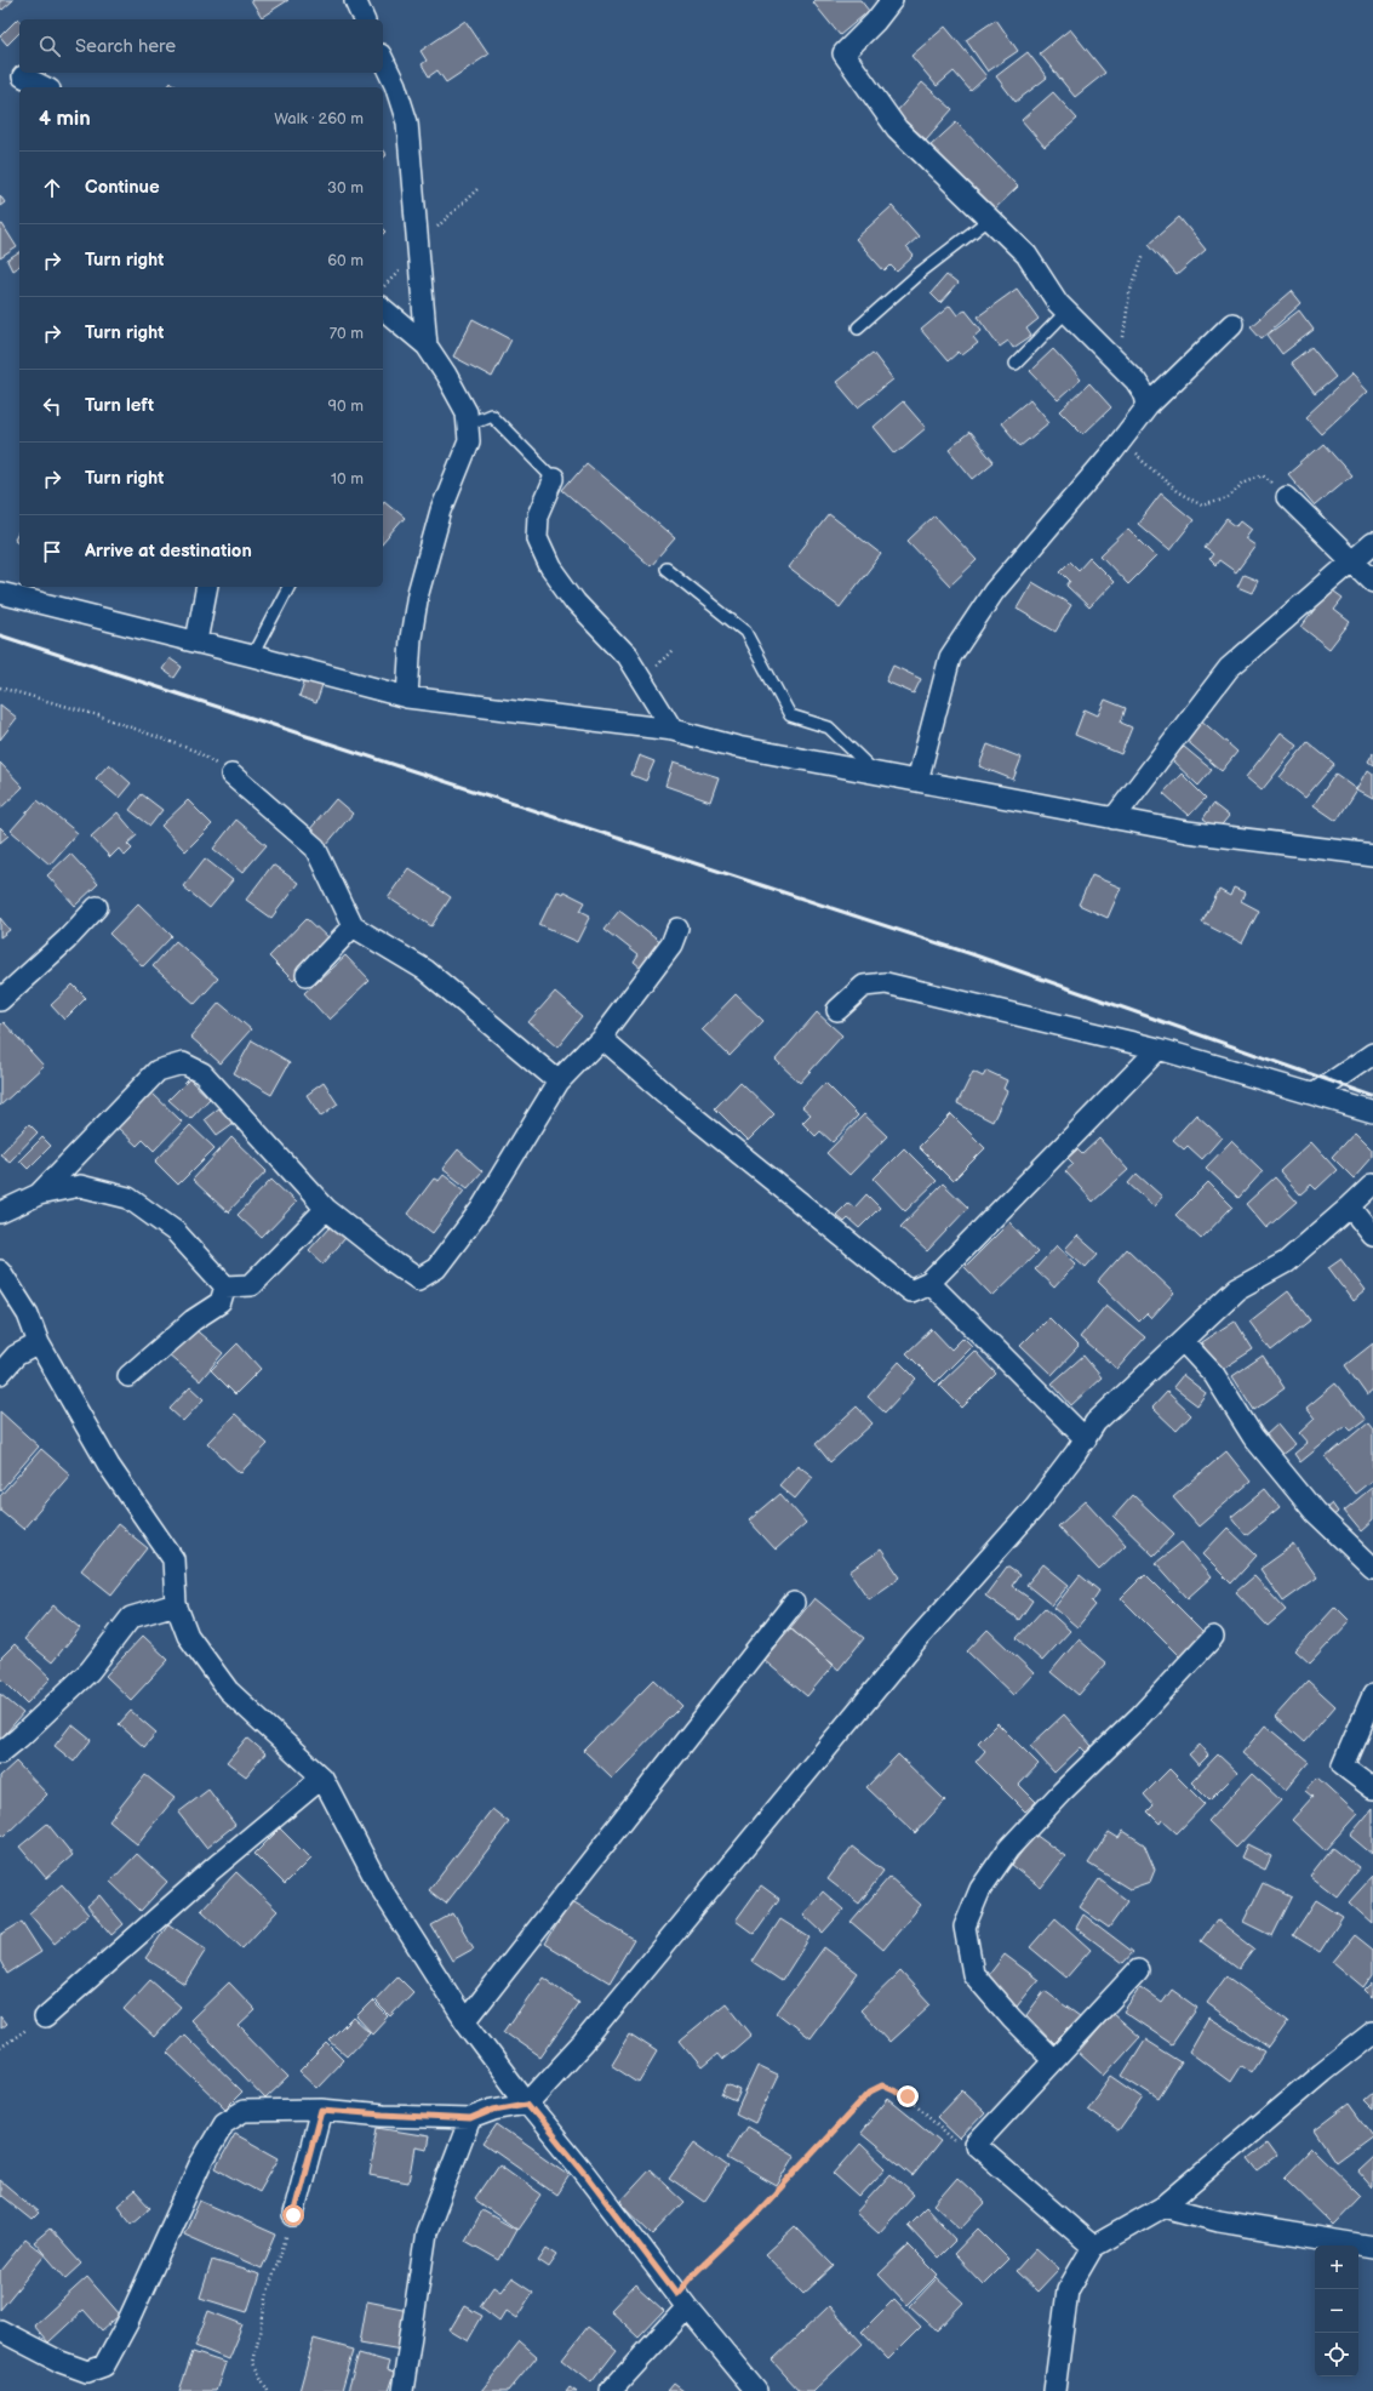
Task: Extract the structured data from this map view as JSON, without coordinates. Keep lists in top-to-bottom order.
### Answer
{
  "page": {
    "search": "Search here",
    "heading": ["4 min", "Walk · 260 m"],
    "list": [
      ["Continue", "30 m"],
      ["Turn right", "60 m"],
      ["Turn right", "70 m"],
      ["Turn left", "90 m"],
      ["Turn right", "10 m"],
      "Arrive at destination"
    ],
    "map_buttons": ["+", "−"]
  }
}
